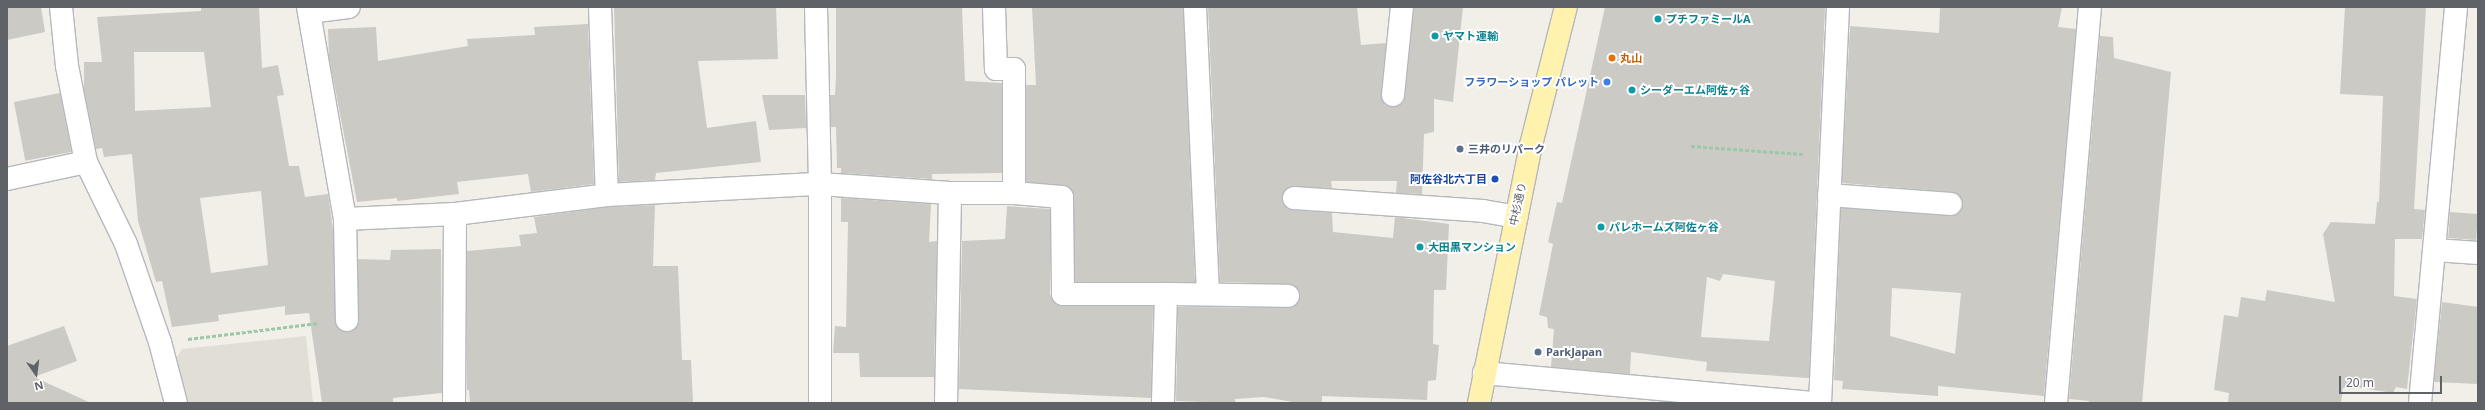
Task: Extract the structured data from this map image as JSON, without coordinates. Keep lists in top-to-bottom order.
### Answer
{
  "streets": {
    "main road": ["中杉通り"]
  },
  "places": [
    "プチファミールA",
    "ヤマト運輸",
    "丸山",
    "フラワーショップ パレット",
    "シーダーエム阿佐ヶ谷",
    "三井のリパーク",
    "阿佐谷北六丁目",
    "パレホームズ阿佐ヶ谷",
    "大田黒マンション",
    "ParkJapan"
  ],
  "scale_bar": "20 m",
  "north": "bottom"
}
